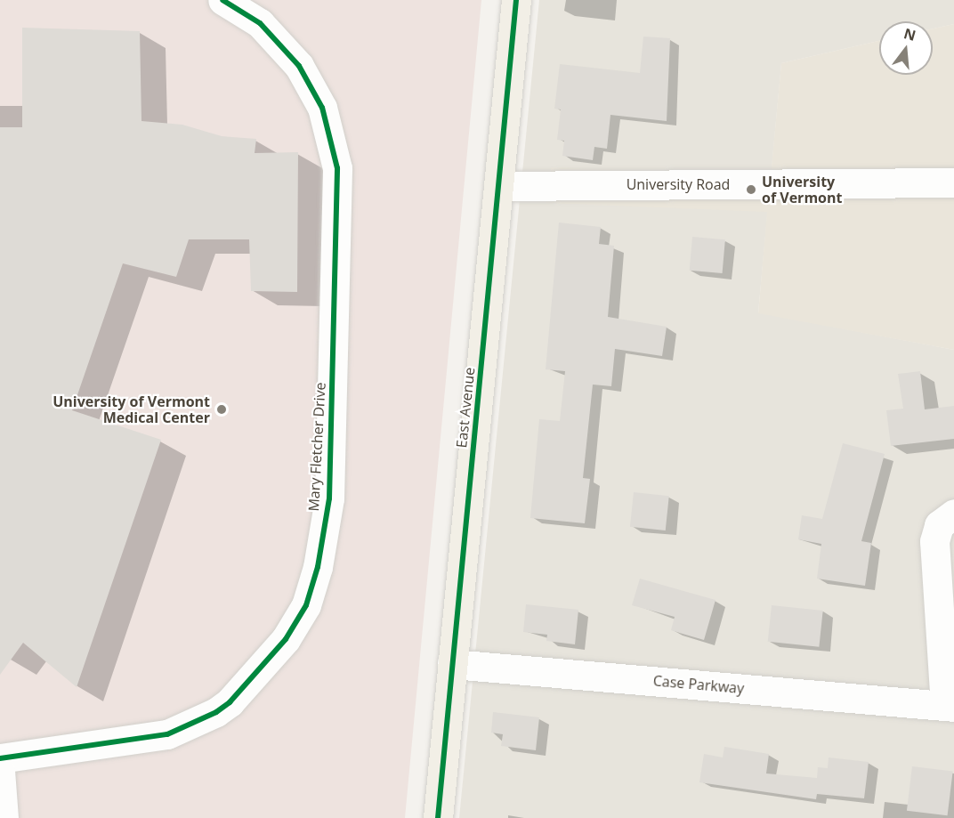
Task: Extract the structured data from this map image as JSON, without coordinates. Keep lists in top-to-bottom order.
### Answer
{
  "streets": {
    "main road": ["East Avenue"],
    "street": ["University Road", "Mary Fletcher Drive", "Case Parkway"]
  },
  "crossings": [
    ["University Road", "East Avenue"],
    ["East Avenue", "Case Parkway"]
  ],
  "places": ["University of Vermont", "University of Vermont Medical Center"],
  "north": "top"
}
